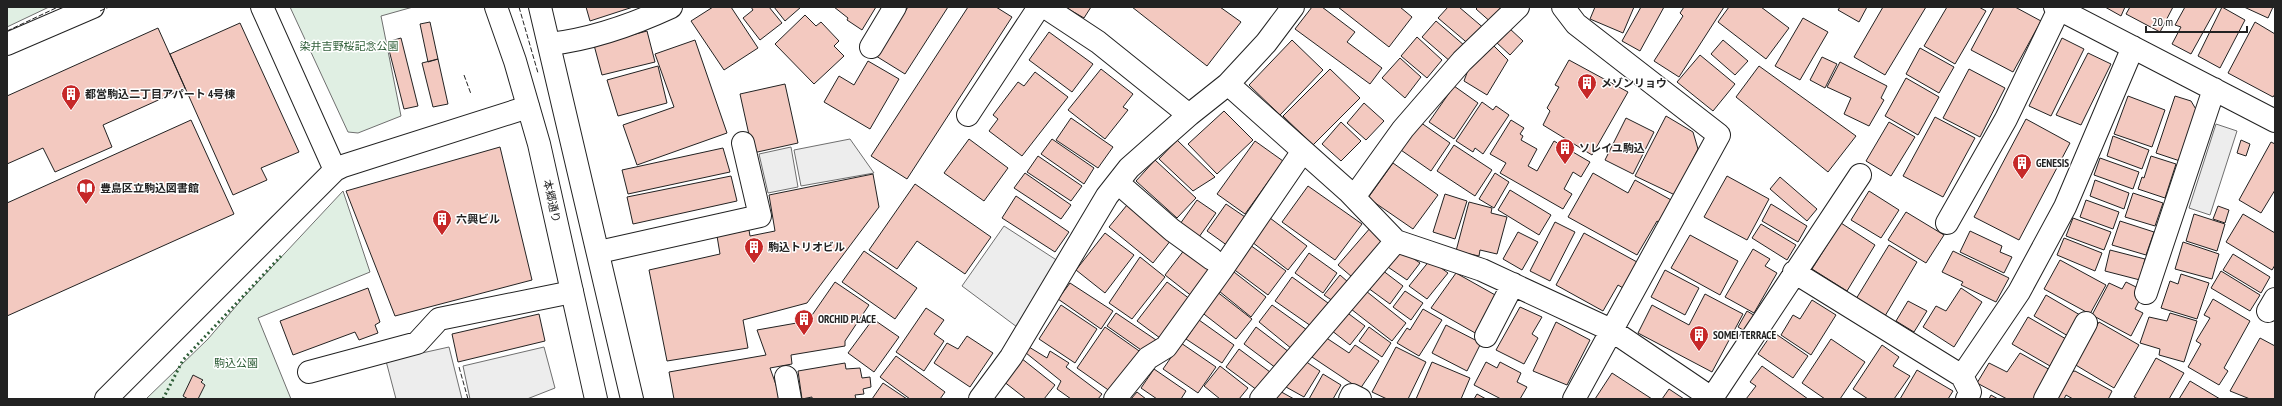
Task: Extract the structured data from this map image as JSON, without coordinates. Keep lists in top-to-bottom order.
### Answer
{
  "streets": {
    "street": ["本郷通り"]
  },
  "parks": ["染井吉野桜記念公園", "駒込公園"],
  "places": {
    "building": [
      "メゾンリョウ",
      "都営駒込二丁目アパート 4号棟",
      "ソレイユ駒込",
      "GENESIS",
      "六興ビル",
      "駒込トリオビル",
      "ORCHID PLACE",
      "SOMEI TERRACE"
    ],
    "library": ["豊島区立駒込図書館"]
  },
  "scale_bar": "20 m"
}
